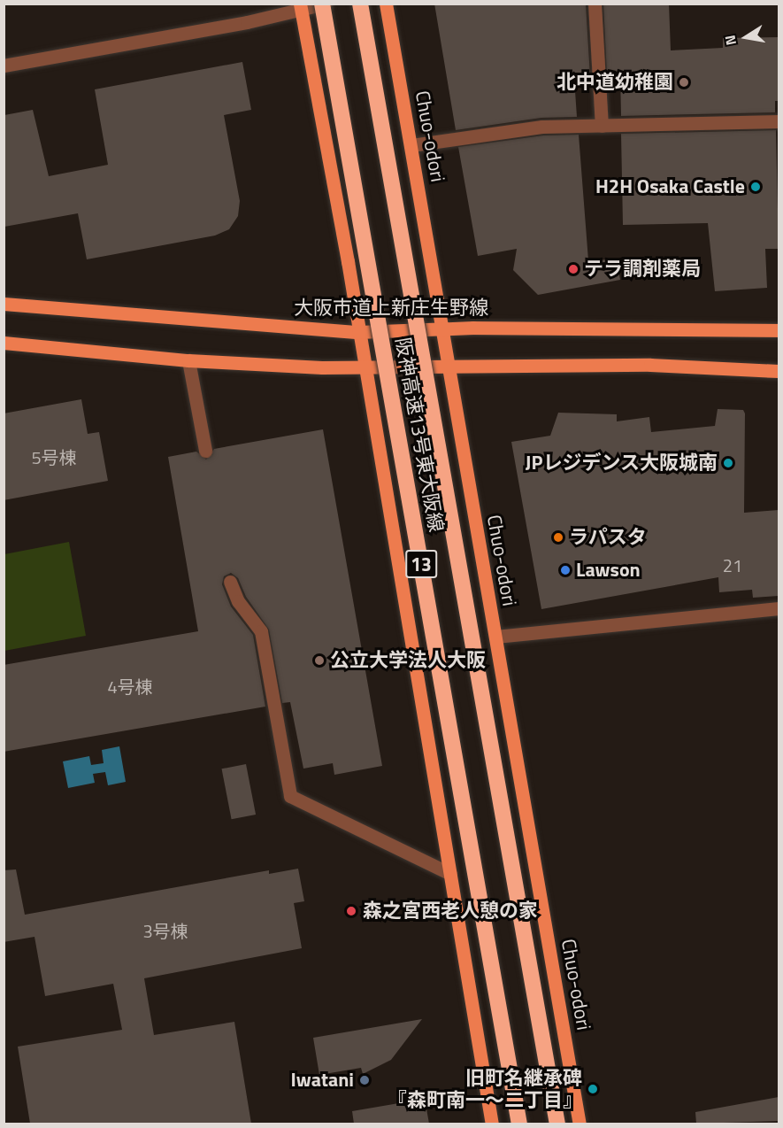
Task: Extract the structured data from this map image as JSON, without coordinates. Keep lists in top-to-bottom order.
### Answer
{
  "streets": {
    "highway": ["阪神高速13号東大阪線", "13"],
    "main road": ["Chuo-odori", "大阪市道上新庄生野線"]
  },
  "crossings": [
    ["Chuo-odori", "大阪市道上新庄生野線"]
  ],
  "places": [
    "北中道幼稚園",
    "H2H Osaka Castle",
    "テラ調剤薬局",
    "JPレジデンス大阪城南",
    "ラパスタ",
    "Lawson",
    "公立大学法人大阪",
    "森之宮西老人憩の家",
    "Iwatani",
    "旧町名継承碑 『森町南一～二丁目』"
  ],
  "house_numbers": [
    "5号棟",
    "21",
    "4号棟",
    "3号棟"
  ],
  "north": "left"
}
